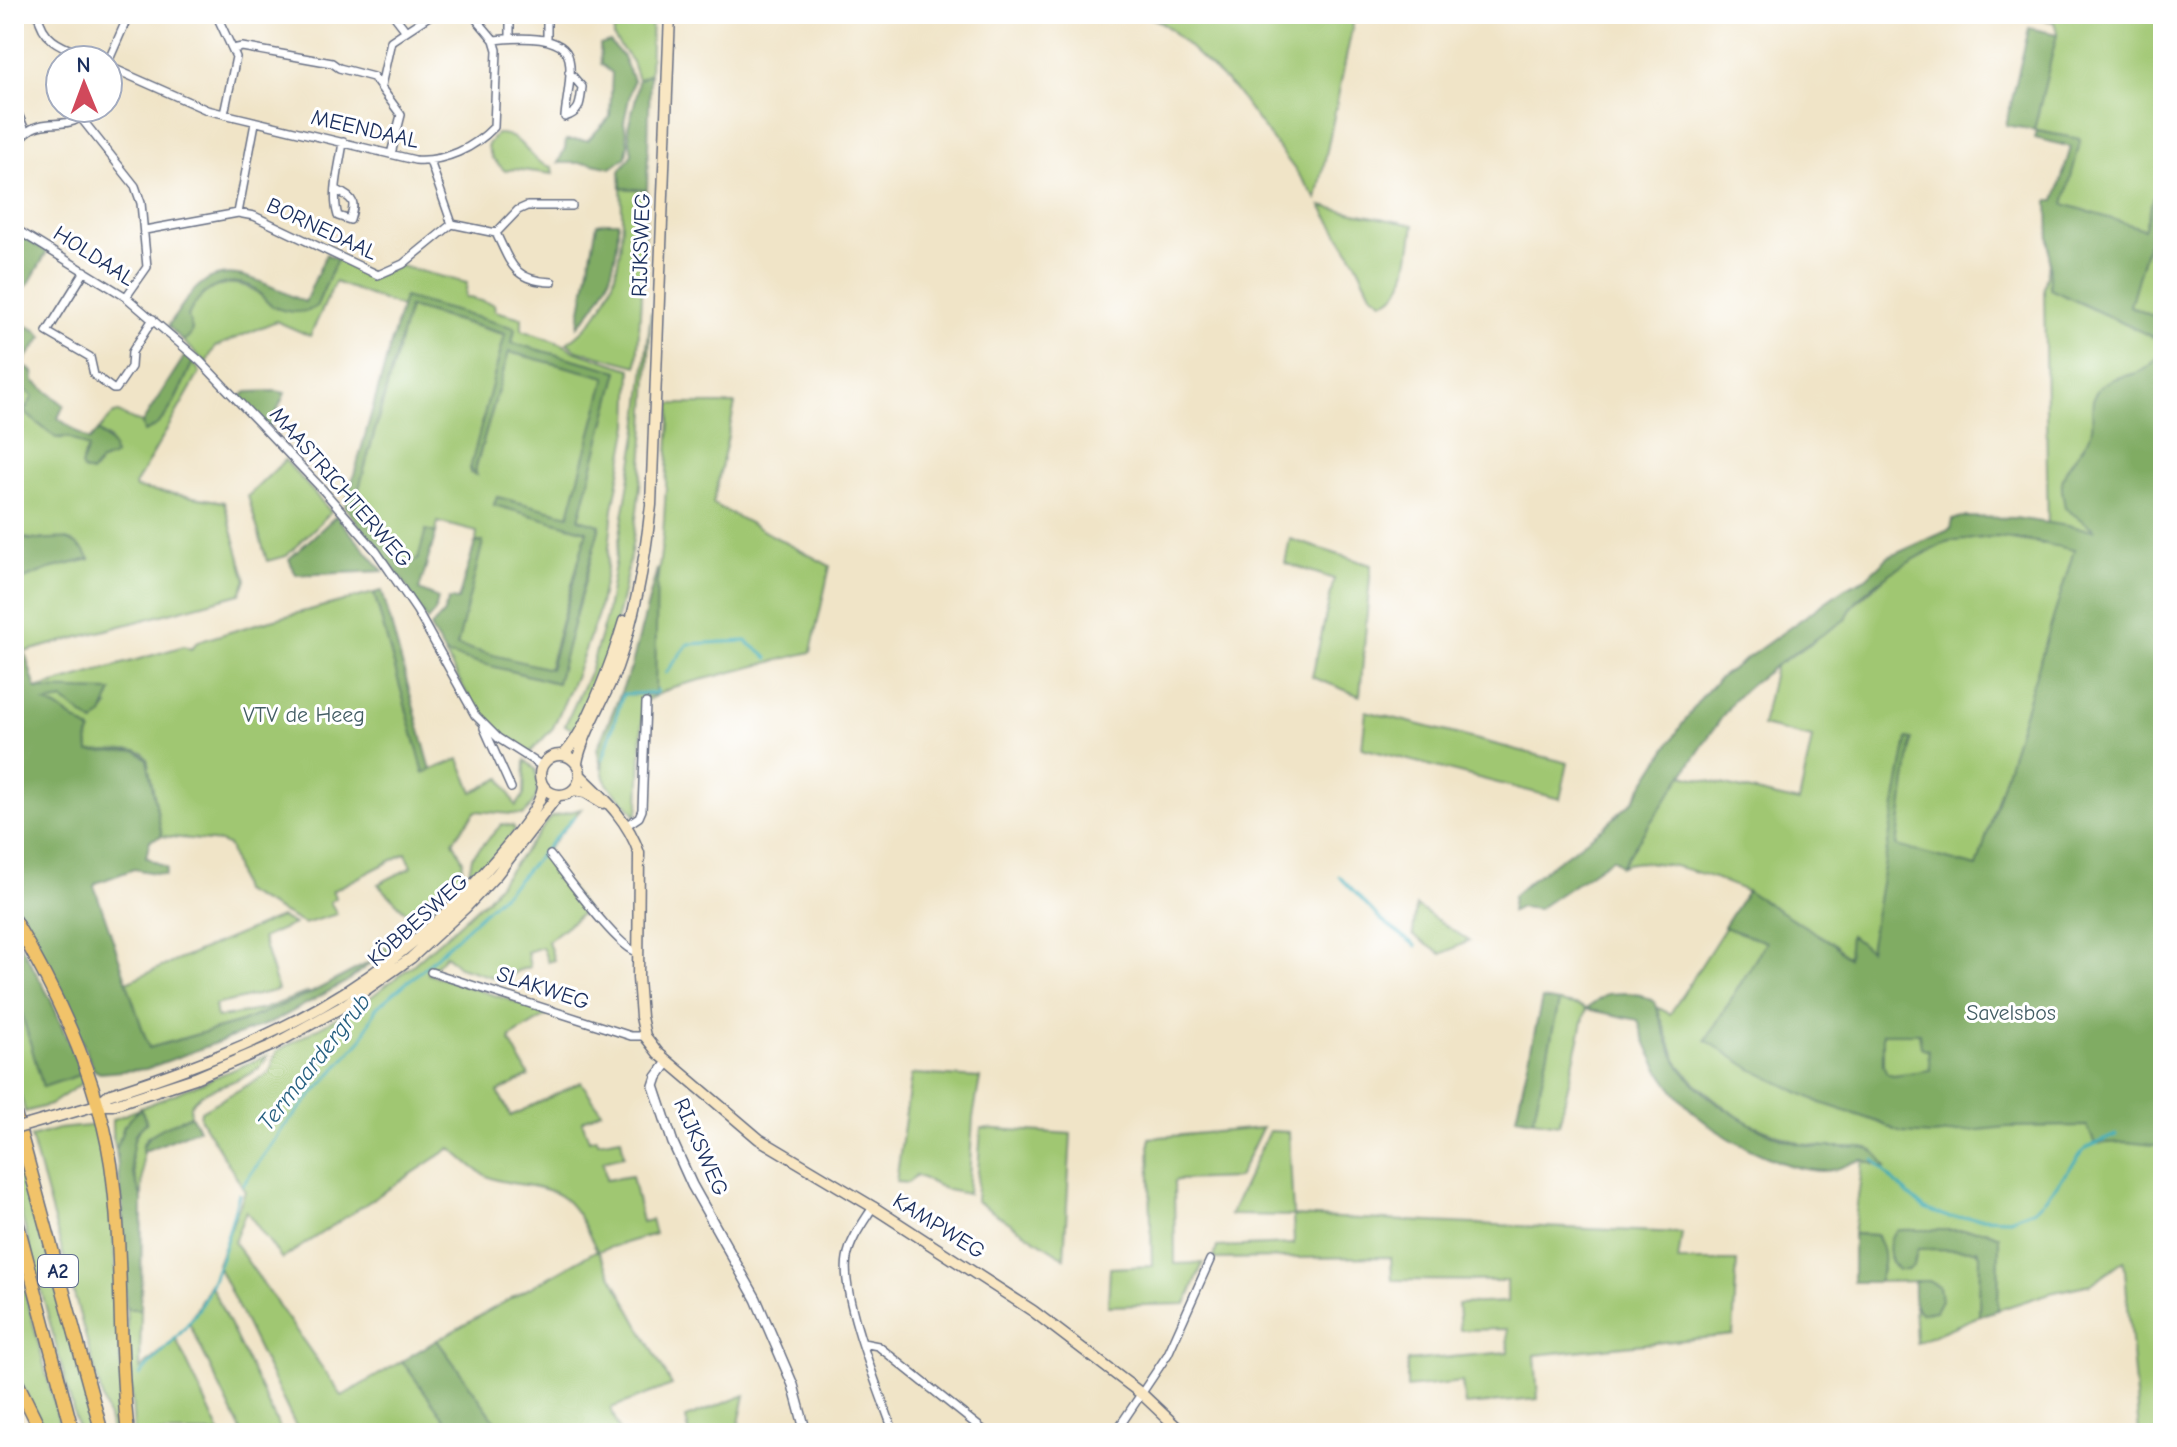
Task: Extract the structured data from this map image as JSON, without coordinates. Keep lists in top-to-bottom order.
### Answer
{
  "streets": {
    "highway": ["A2"],
    "main road": ["RIJKSWEG", "KÖBBESWEG", "KAMPWEG"],
    "street": [
      "MEENDAAL",
      "BORNEDAAL",
      "HOLDAAL",
      "MAASTRICHTERWEG",
      "SLAKWEG"
    ]
  },
  "crossings": [
    ["RIJKSWEG", "MAASTRICHTERWEG"],
    ["RIJKSWEG", "KÖBBESWEG"],
    ["RIJKSWEG", "KAMPWEG"],
    ["HOLDAAL", "MAASTRICHTERWEG"],
    ["MAASTRICHTERWEG", "KÖBBESWEG"]
  ],
  "water": ["Termaardergrub"],
  "parks": ["VTV de Heeg", "Savelsbos"],
  "north": "top"
}
